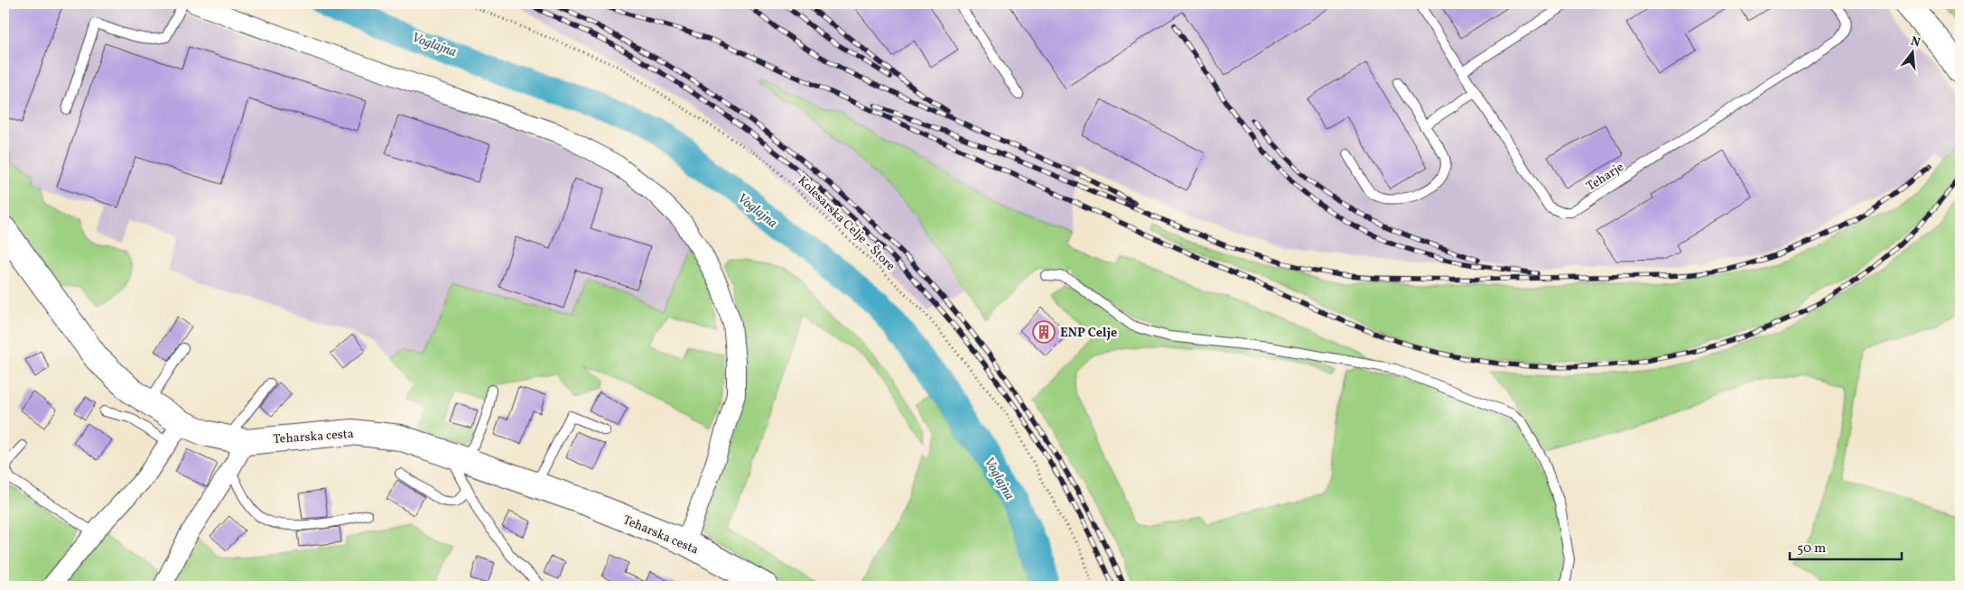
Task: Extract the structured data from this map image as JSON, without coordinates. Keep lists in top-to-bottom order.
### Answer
{
  "streets": {
    "street": ["Teharska cesta"],
    "lane": ["Teharje"],
    "path": ["Kolesarska Celje - Štore"]
  },
  "water": ["Voglajna"],
  "places": {
    "building": ["ENP Celje"]
  },
  "scale_bar": "50 m",
  "north": "top"
}
